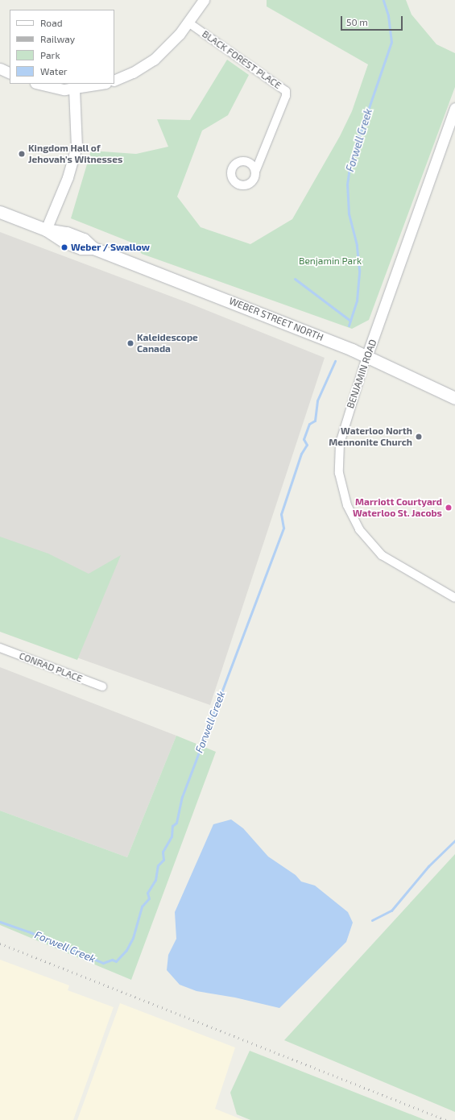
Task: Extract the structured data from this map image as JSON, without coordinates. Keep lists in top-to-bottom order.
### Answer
{
  "streets": {
    "main road": ["WEBER STREET NORTH"],
    "street": ["BLACK FOREST PLACE", "BENJAMIN ROAD", "CONRAD PLACE"]
  },
  "crossings": [
    ["WEBER STREET NORTH", "BENJAMIN ROAD"]
  ],
  "water": ["Forwell Creek"],
  "parks": ["Benjamin Park"],
  "places": [
    "Kingdom Hall of Jehovah's Witnesses",
    "Weber / Swallow",
    "Kaleidescope Canada",
    "Waterloo North Mennonite Church",
    "Marriott Courtyard Waterloo St. Jacobs"
  ],
  "legend": [
    "Road",
    "Railway",
    "Park",
    "Water"
  ],
  "scale_bar": "50 m"
}
